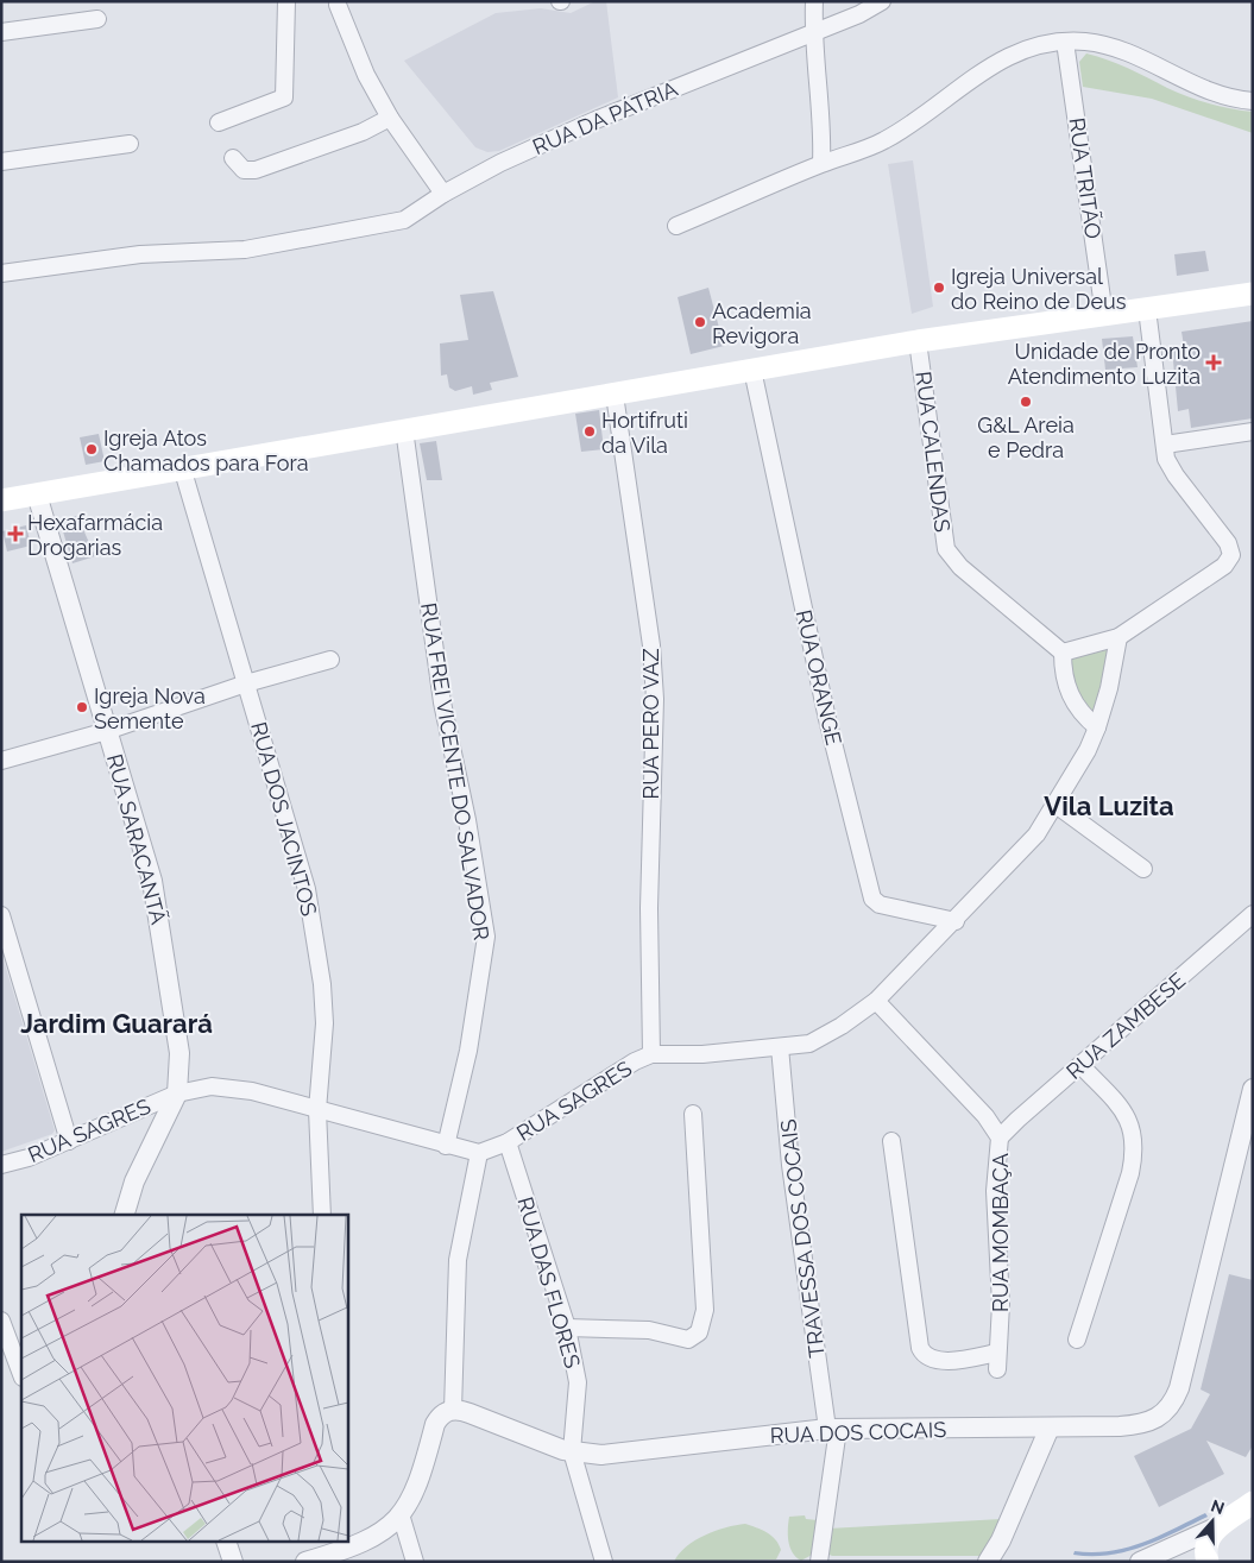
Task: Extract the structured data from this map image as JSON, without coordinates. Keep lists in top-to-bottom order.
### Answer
{
  "streets": {
    "street": [
      "RUA DA PÁTRIA",
      "RUA TRITÃO",
      "RUA CALENDAS",
      "RUA ORANGE",
      "RUA PERO VAZ",
      "RUA FREI VICENTE DO SALVADOR",
      "RUA DOS JACINTOS",
      "RUA SARACANTÃ",
      "RUA ZAMBESE",
      "RUA SAGRES",
      "RUA MOMBAÇA",
      "TRAVESSA DOS COCAIS",
      "RUA DAS FLORES",
      "RUA DOS COCAIS"
    ]
  },
  "crossings": [
    ["RUA ORANGE", "RUA SAGRES"],
    ["RUA PERO VAZ", "RUA SAGRES"],
    ["RUA FREI VICENTE DO SALVADOR", "RUA SAGRES"],
    ["RUA DOS JACINTOS", "RUA SAGRES"],
    ["RUA SARACANTÃ", "RUA SAGRES"],
    ["RUA ZAMBESE", "RUA MOMBAÇA"],
    ["RUA SAGRES", "RUA MOMBAÇA"],
    ["RUA SAGRES", "TRAVESSA DOS COCAIS"],
    ["RUA SAGRES", "RUA DAS FLORES"],
    ["TRAVESSA DOS COCAIS", "RUA DOS COCAIS"],
    ["RUA DAS FLORES", "RUA DOS COCAIS"]
  ],
  "districts": ["Vila Luzita", "Jardim Guarará"],
  "places": {
    "other": [
      "Igreja Universal do Reino de Deus",
      "Academia Revigora",
      "G&L Areia e Pedra",
      "Hortifruti da Vila",
      "Igreja Atos Chamados para Fora",
      "Igreja Nova Semente"
    ],
    "health": ["Unidade de Pronto Atendimento Luzita", "Hexafarmácia Drogarias"]
  },
  "north": "top"
}
